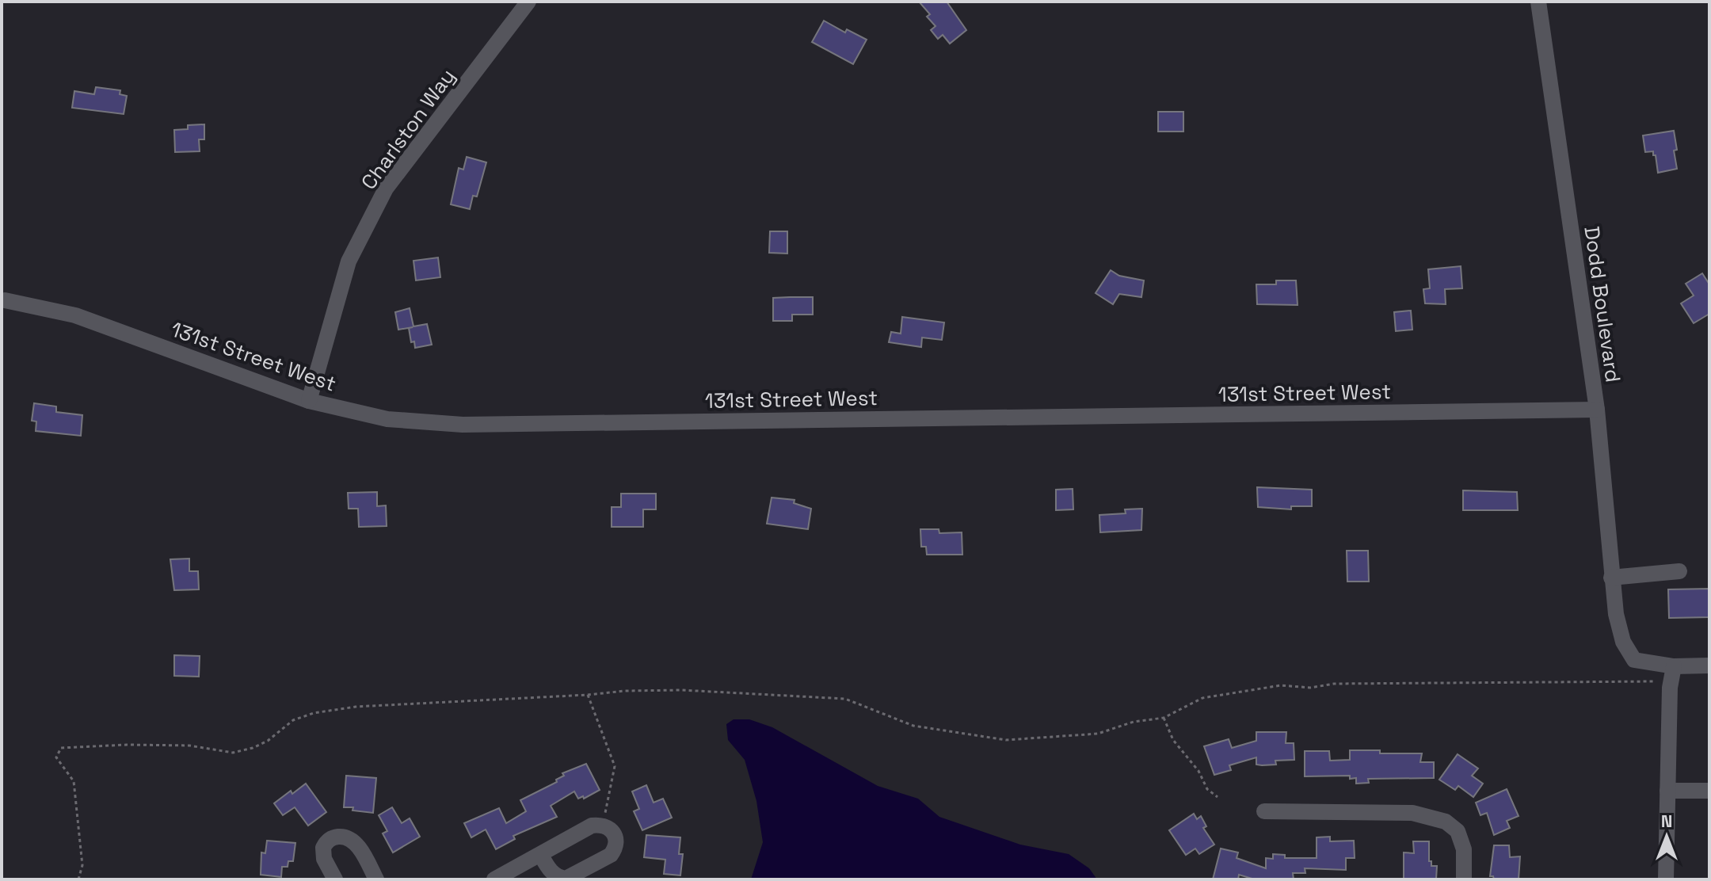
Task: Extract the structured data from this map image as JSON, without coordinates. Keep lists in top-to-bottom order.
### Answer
{
  "streets": {
    "street": ["Charlston Way", "Dodd Boulevard", "131st Street West"]
  },
  "crossings": [
    ["Charlston Way", "131st Street West"],
    ["Dodd Boulevard", "131st Street West"]
  ],
  "north": "top"
}
